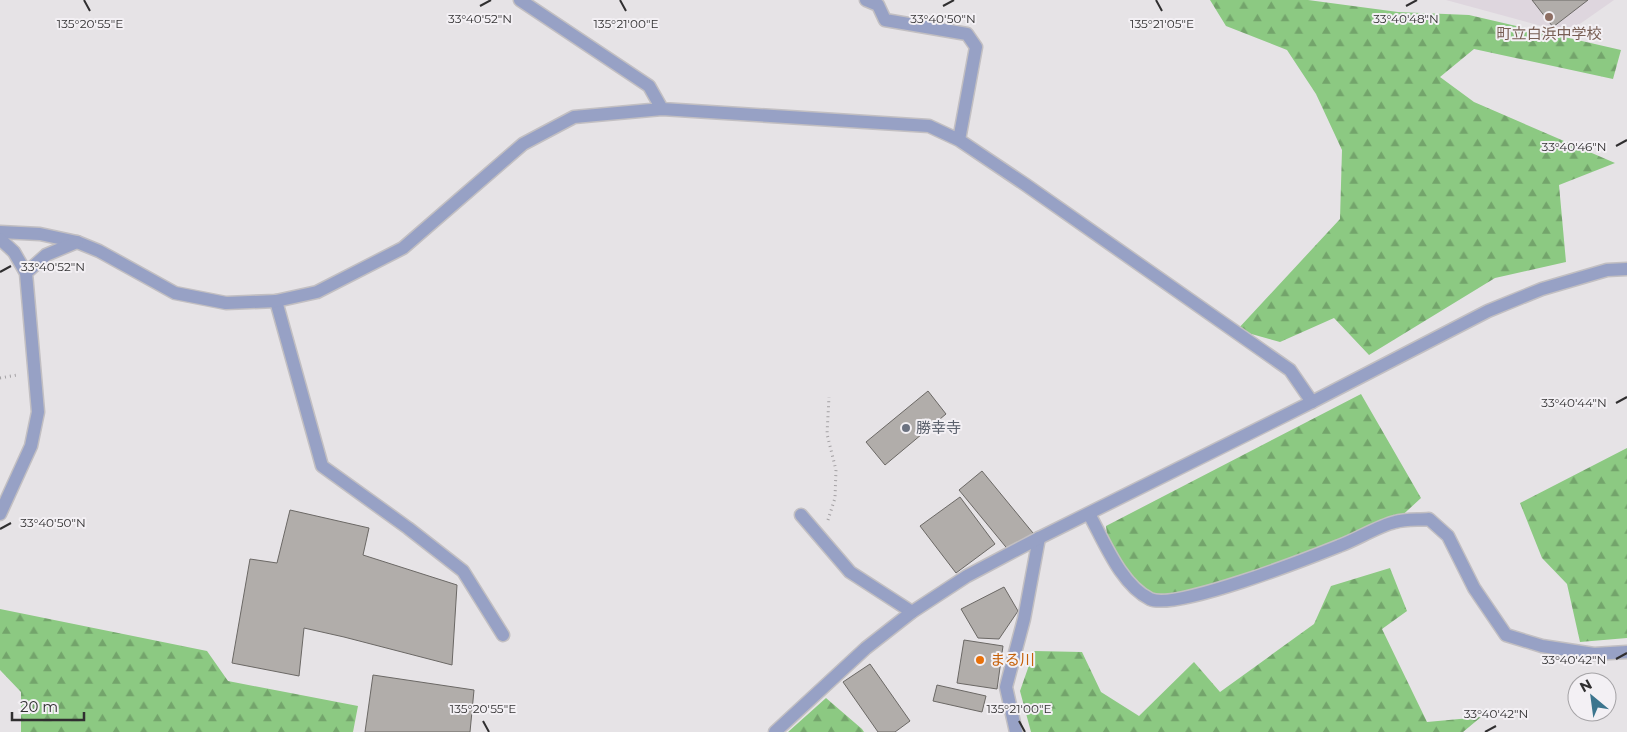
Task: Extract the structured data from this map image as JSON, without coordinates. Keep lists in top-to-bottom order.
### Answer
{
  "places": ["町立白浜中学校", "勝幸寺", "まる川"],
  "scale_bar": "20 m",
  "north": "top left",
  "coordinates": [
    "33°40'52\"N",
    "33°40'48\"N",
    "33°40'50\"N",
    "135°20'55\"E",
    "135°21'00\"E",
    "135°21'05\"E",
    "33°40'46\"N",
    "33°40'44\"N",
    "33°40'42\"N"
  ]
}
